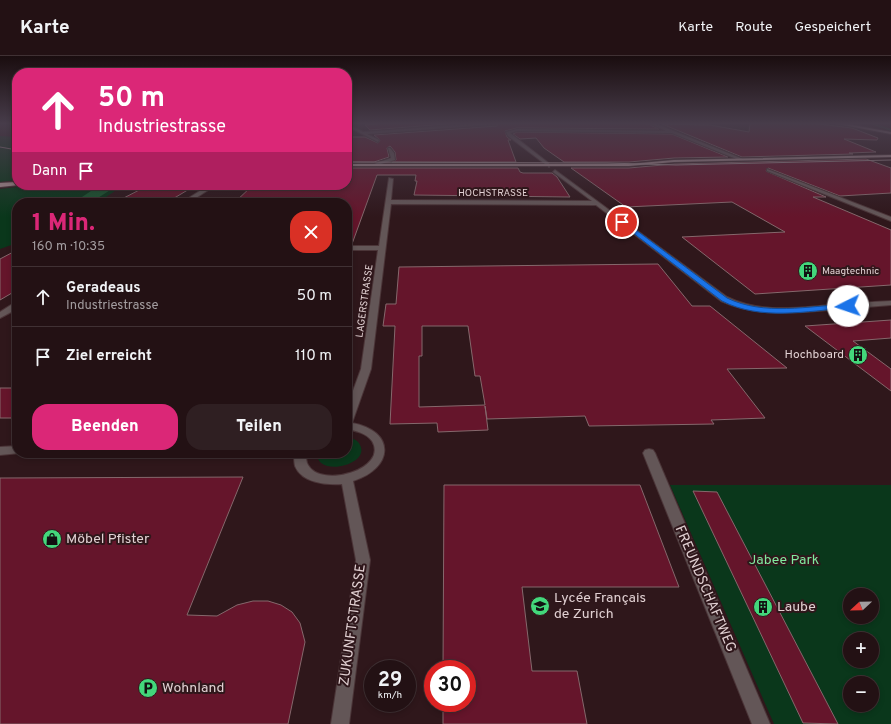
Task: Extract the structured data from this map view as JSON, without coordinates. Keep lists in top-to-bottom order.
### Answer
{
  "streets": {
    "street": [
      "HOCHSTRASSE",
      "LAGERSTRASSE",
      "FREUNDSCHAFTWEG",
      "ZUKUNFTSTRASSE"
    ]
  },
  "crossings": [
    ["HOCHSTRASSE", "LAGERSTRASSE"]
  ],
  "parks": ["Jabee Park"],
  "places": {
    "building": ["Maagtechnic", "Hochboard", "Laube"],
    "shop": ["Möbel Pfister"],
    "school or university": ["Lycée Français de Zurich"],
    "parking": ["Wohnland"]
  },
  "north": "left",
  "page": {
    "header": "Karte",
    "nav": ["Karte", "Route", "Gespeichert"],
    "turn": ["50 m", "Industriestrasse"],
    "then": "Dann",
    "heading": ["1 Min.", "160 m · 10:35"],
    "list": [
      {
        "name": "Geradeaus",
        "note": "Industriestrasse",
        "value": "50 m"
      },
      {
        "name": "Ziel erreicht",
        "value": "110 m"
      }
    ],
    "buttons": ["Beenden", "Teilen"],
    "map_buttons": ["+", "−"],
    "speed": "29 km/h",
    "limit": "30"
  }
}
